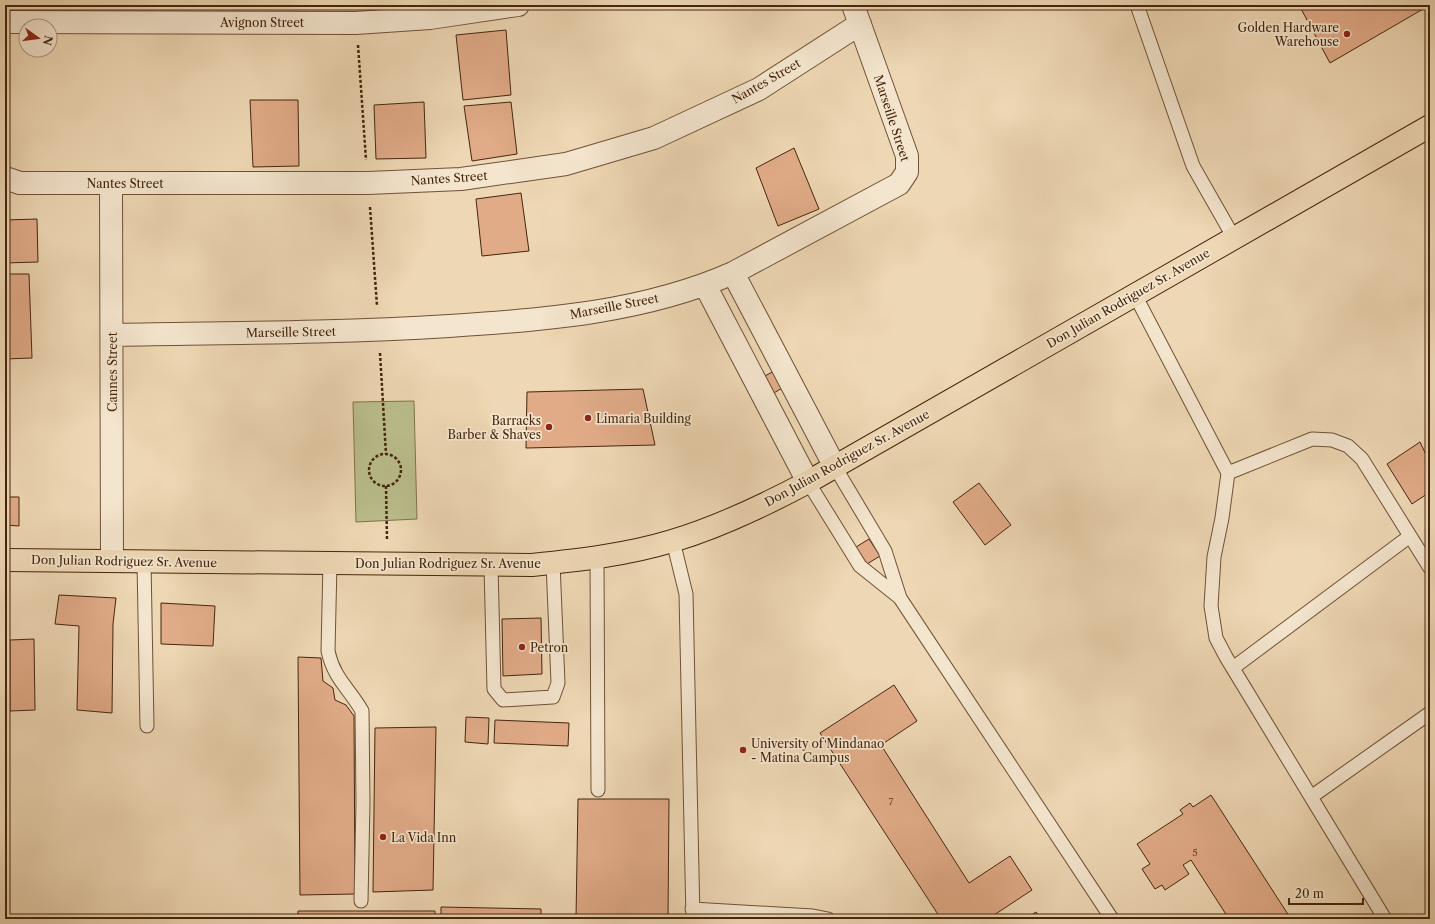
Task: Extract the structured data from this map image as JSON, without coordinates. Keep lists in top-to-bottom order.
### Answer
{
  "streets": {
    "main road": ["Don Julian Rodriguez Sr. Avenue"],
    "street": [
      "Avignon Street",
      "Nantes Street",
      "Marseille Street",
      "Cannes Street"
    ]
  },
  "crossings": [
    ["Nantes Street", "Marseille Street"],
    ["Nantes Street", "Cannes Street"],
    ["Marseille Street", "Cannes Street"],
    ["Don Julian Rodriguez Sr. Avenue", "Cannes Street"]
  ],
  "places": [
    "Golden Hardware Warehouse",
    "Limaria Building",
    "Barracks Barber & Shaves",
    "Petron",
    "University of Mindanao - Matina Campus",
    "La Vida Inn"
  ],
  "house_numbers": ["7", "5"],
  "scale_bar": "20 m",
  "north": "right"
}
